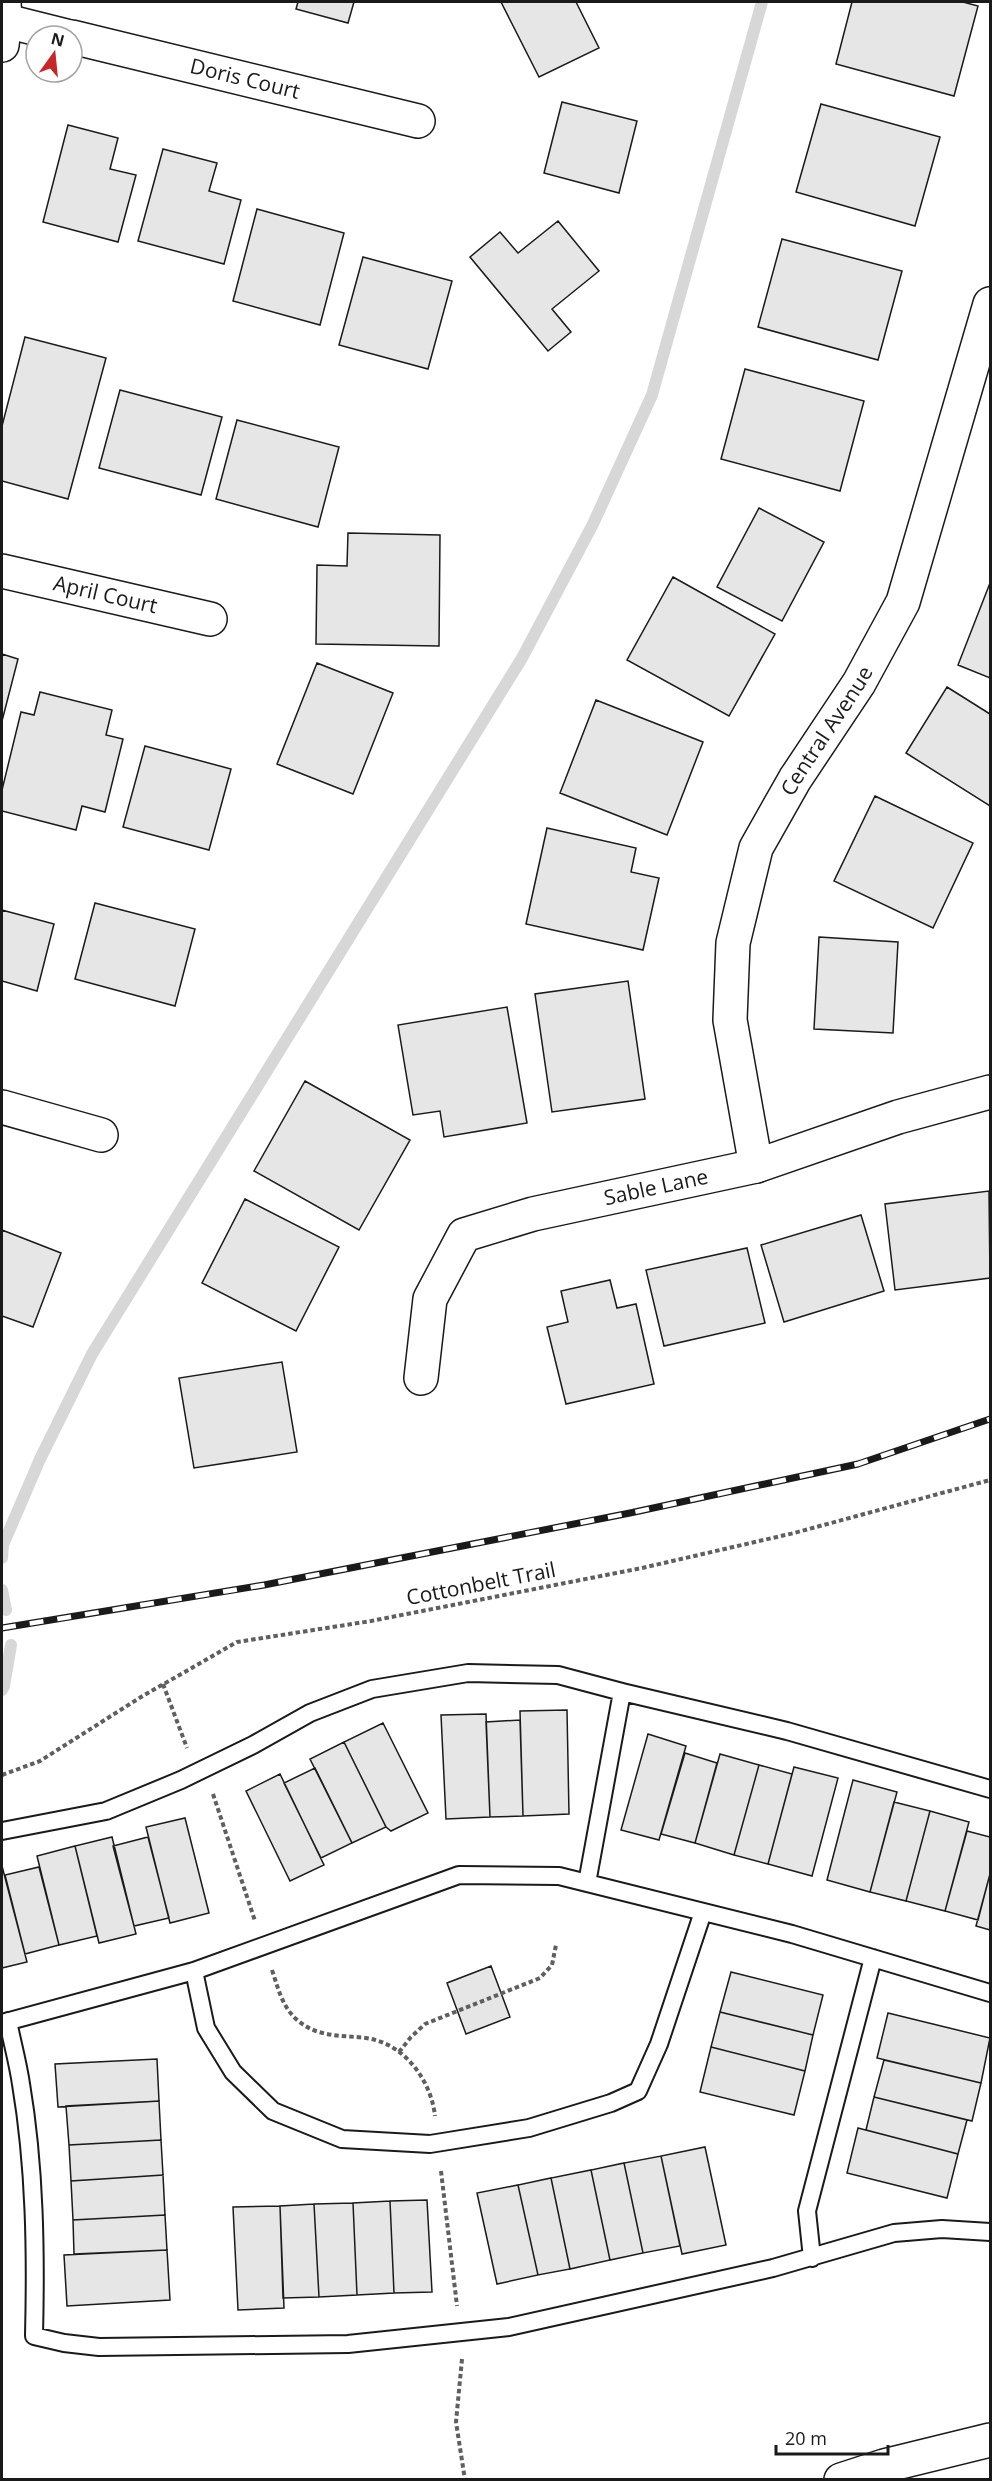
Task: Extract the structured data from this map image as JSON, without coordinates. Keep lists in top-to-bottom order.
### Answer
{
  "streets": {
    "street": [
      "Doris Court",
      "April Court",
      "Central Avenue",
      "Sable Lane"
    ],
    "path": ["Cottonbelt Trail"]
  },
  "crossings": [
    ["Central Avenue", "Sable Lane"]
  ],
  "scale_bar": "20 m",
  "north": "top"
}
